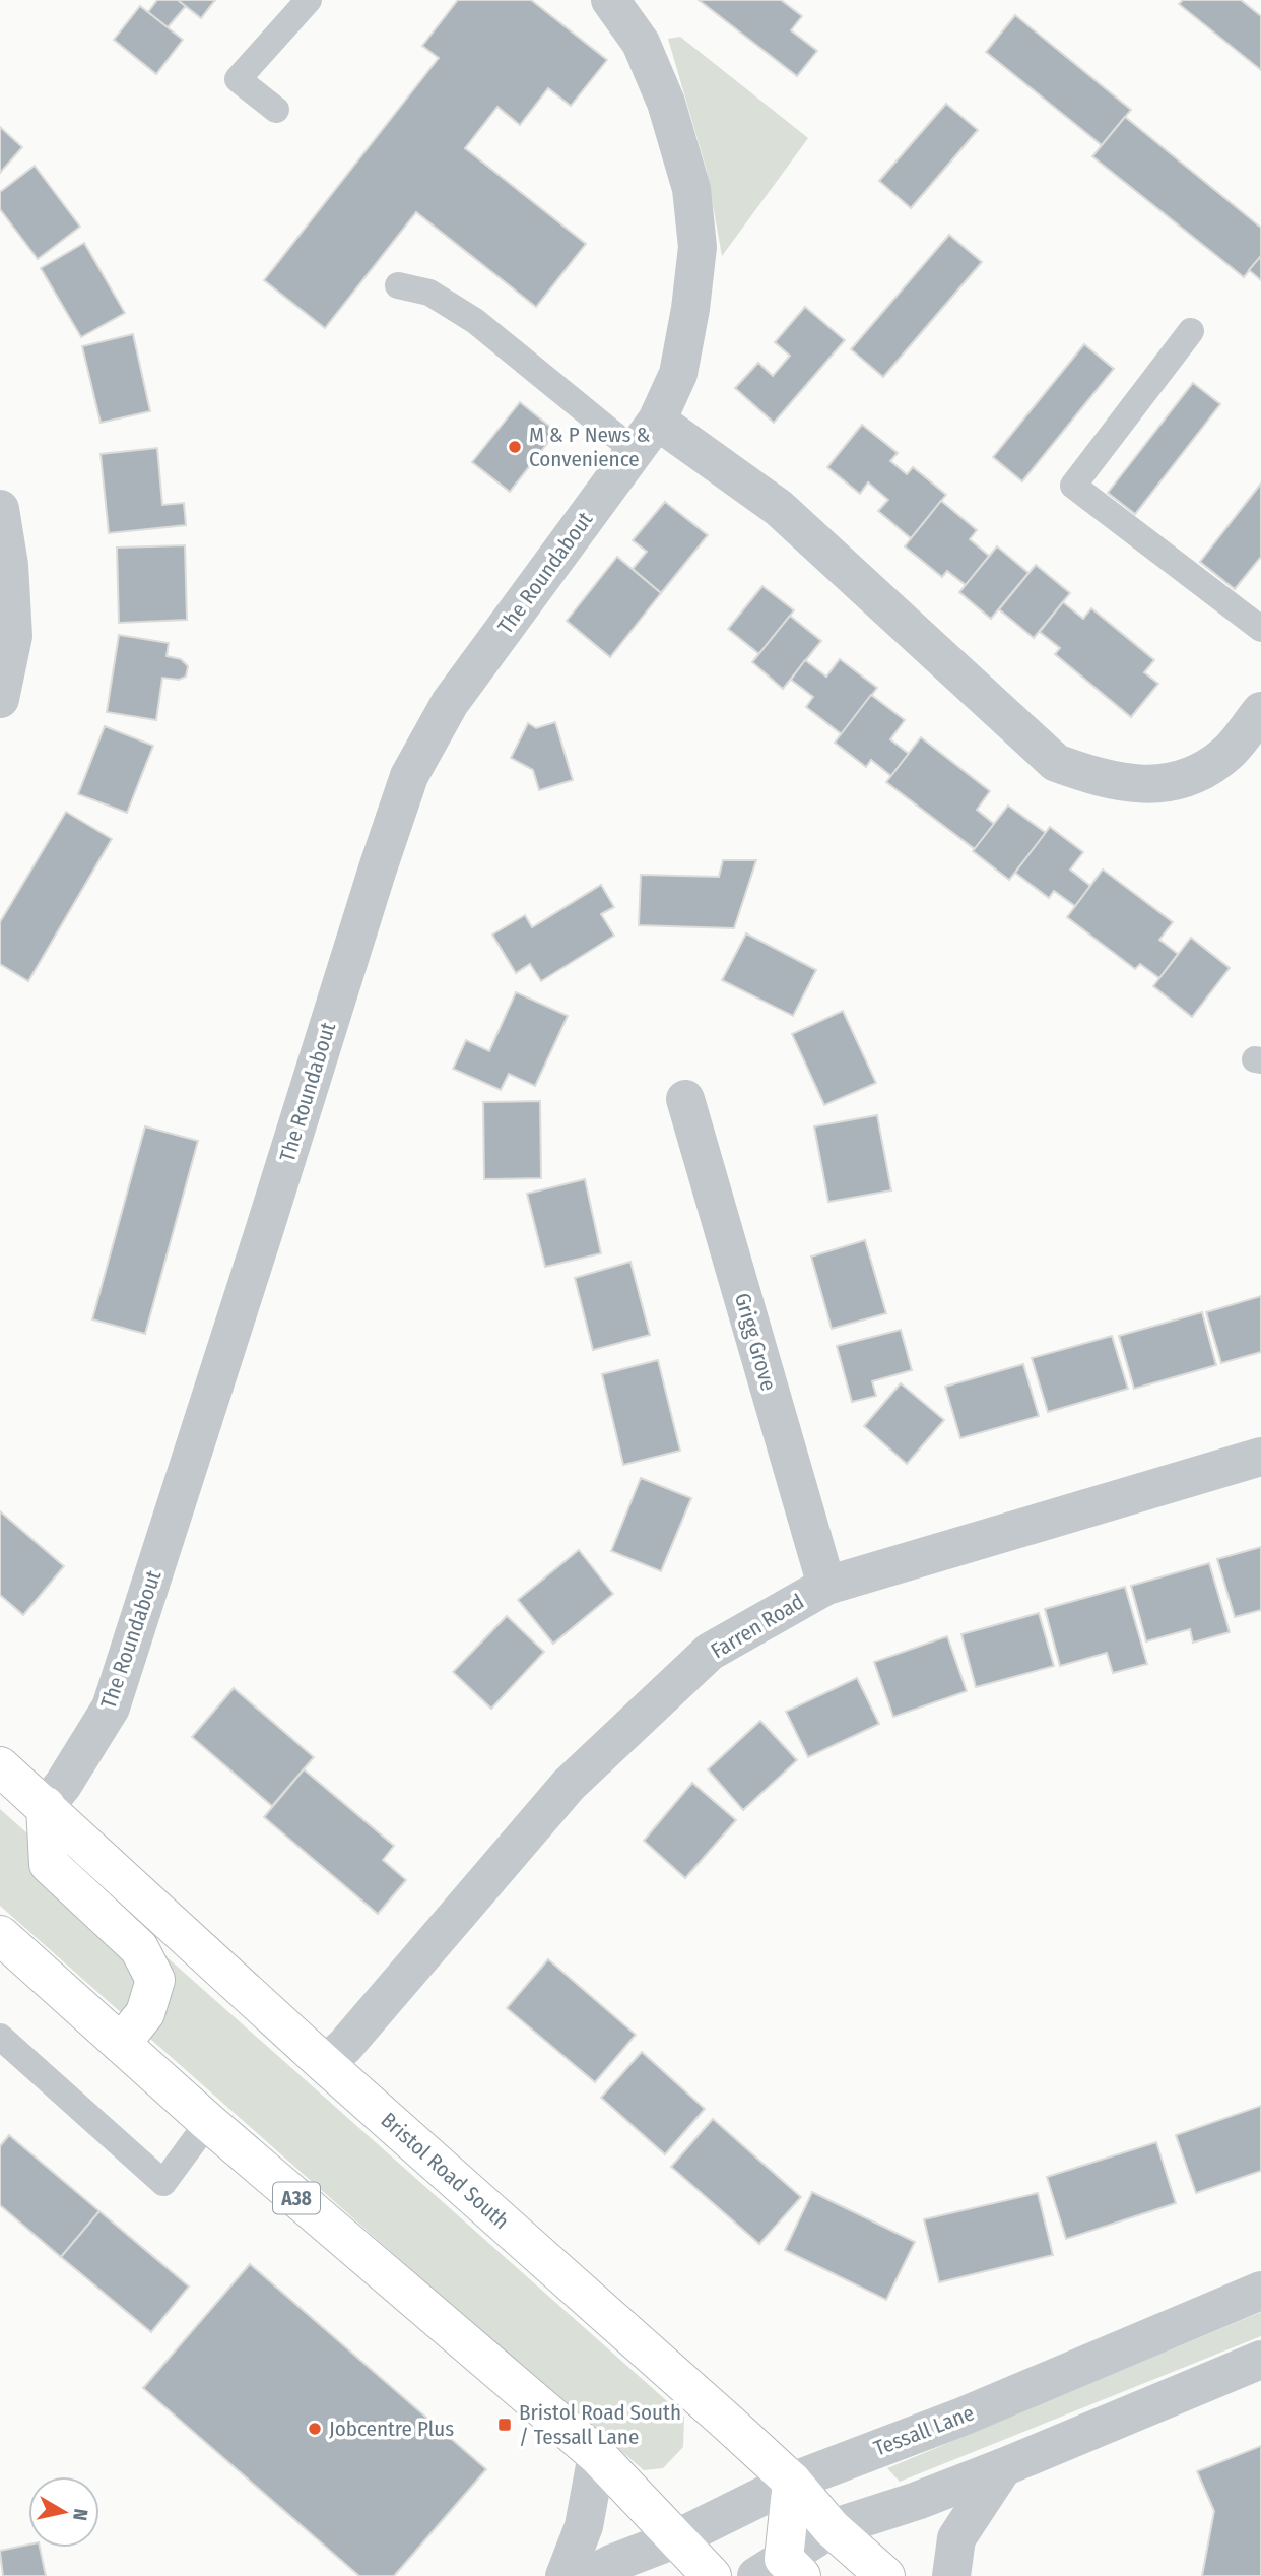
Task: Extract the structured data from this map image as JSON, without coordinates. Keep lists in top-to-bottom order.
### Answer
{
  "streets": {
    "highway": ["Bristol Road South", "A38"],
    "street": [
      "The Roundabout",
      "Grigg Grove",
      "Farren Road",
      "Tessall Lane"
    ]
  },
  "crossings": [
    ["The Roundabout", "Bristol Road South"],
    ["Grigg Grove", "Farren Road"],
    ["Farren Road", "Bristol Road South"],
    ["Bristol Road South", "Tessall Lane"],
    ["A38", "Tessall Lane"]
  ],
  "places": {
    "other": ["M & P News & Convenience", "Jobcentre Plus"],
    "transit": ["Bristol Road South / Tessall Lane"]
  },
  "north": "right"
}
